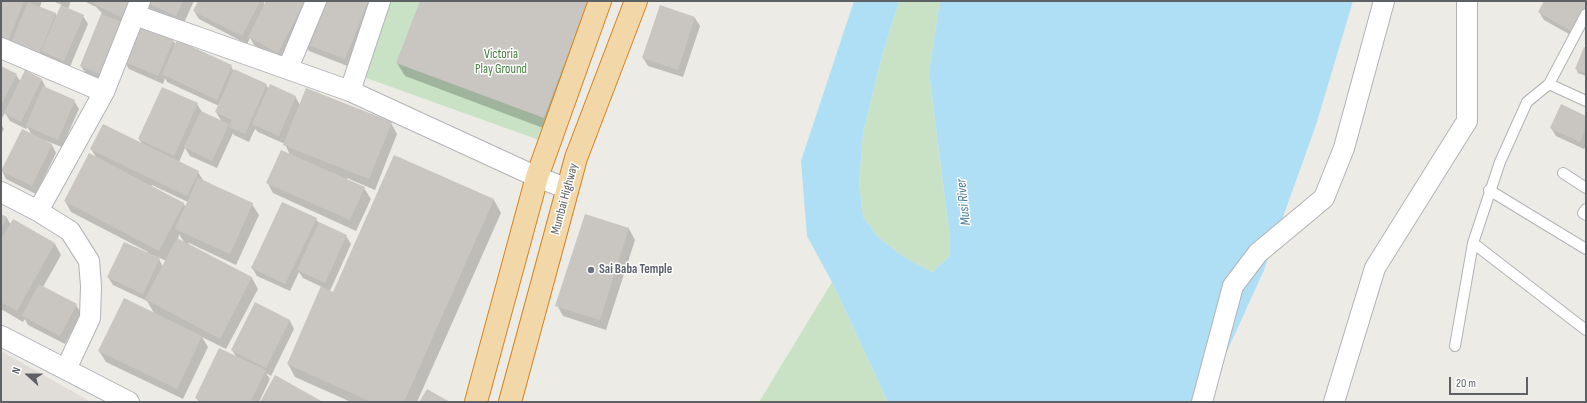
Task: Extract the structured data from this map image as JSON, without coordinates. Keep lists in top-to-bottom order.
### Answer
{
  "streets": {
    "highway": ["Mumbai Highway"]
  },
  "water": ["Musi River"],
  "parks": ["Victoria Play Ground"],
  "places": ["Sai Baba Temple"],
  "scale_bar": "20 m",
  "north": "left"
}
